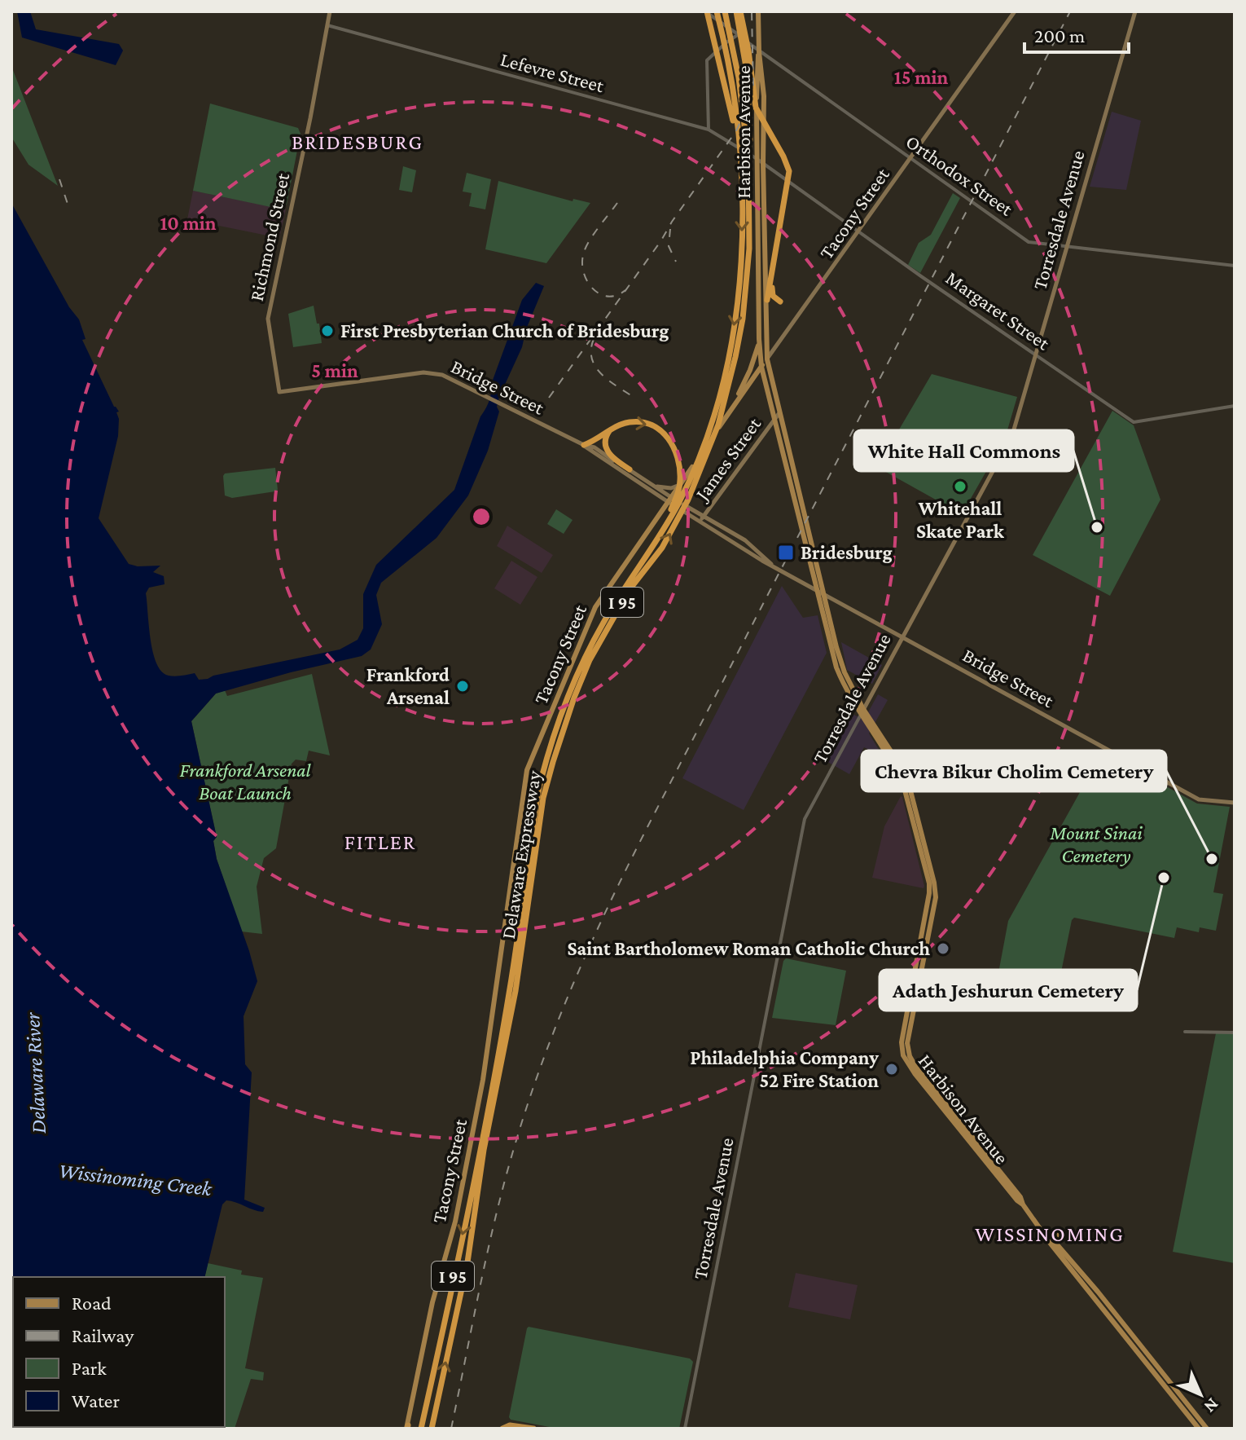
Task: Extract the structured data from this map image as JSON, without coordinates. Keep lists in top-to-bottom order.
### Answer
{
  "streets": {
    "highway": ["I 95", "Delaware Expressway"],
    "main road": [
      "Harbison Avenue",
      "Tacony Street",
      "Torresdale Avenue",
      "Richmond Street",
      "Bridge Street",
      "James Street"
    ],
    "street": ["Lefevre Street", "Orthodox Street", "Margaret Street"]
  },
  "crossings": [
    ["Lefevre Street", "Harbison Avenue"],
    ["Lefevre Street", "Richmond Street"],
    ["Lefevre Street", "Margaret Street"],
    ["Harbison Avenue", "Orthodox Street"],
    ["Harbison Avenue", "Tacony Street"],
    ["Harbison Avenue", "Torresdale Avenue"],
    ["Harbison Avenue", "Margaret Street"],
    ["Harbison Avenue", "Bridge Street"],
    ["Harbison Avenue", "James Street"],
    ["Orthodox Street", "Tacony Street"],
    ["Orthodox Street", "Torresdale Avenue"],
    ["Tacony Street", "Margaret Street"],
    ["Tacony Street", "Bridge Street"],
    ["Torresdale Avenue", "Margaret Street"],
    ["Torresdale Avenue", "Bridge Street"],
    ["Richmond Street", "Bridge Street"],
    ["Bridge Street", "James Street"]
  ],
  "districts": ["BRIDESBURG", "FITLER", "WISSINOMING"],
  "water": ["Delaware River", "Wissinoming Creek"],
  "parks": ["Frankford Arsenal Boat Launch", "Mount Sinai Cemetery"],
  "places": {
    "other": [
      "First Presbyterian Church of Bridesburg",
      "Whitehall Skate Park",
      "White Hall Commons",
      "Frankford Arsenal",
      "Chevra Bikur Cholim Cemetery",
      "Adath Jeshurun Cemetery",
      "Saint Bartholomew Roman Catholic Church",
      "Philadelphia Company 52 Fire Station"
    ],
    "transit": ["Bridesburg"]
  },
  "legend": [
    "Road",
    "Railway",
    "Park",
    "Water"
  ],
  "scale_bar": "200 m",
  "north": "bottom right",
  "rings": ["15 min", "10 min", "5 min"]
}
